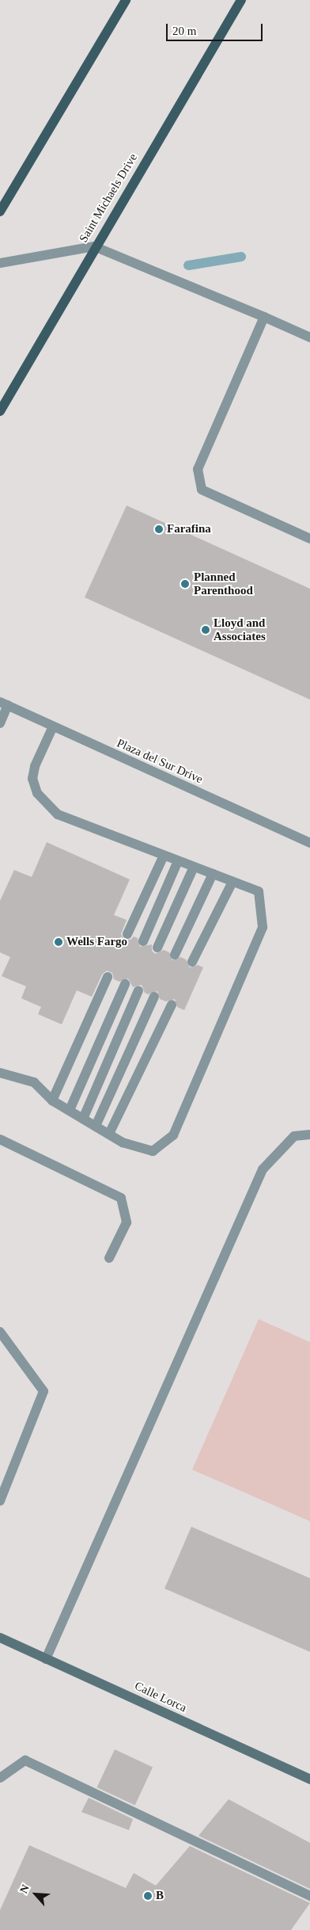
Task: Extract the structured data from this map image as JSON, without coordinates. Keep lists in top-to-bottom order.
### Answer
{
  "streets": {
    "main road": ["Saint Michaels Drive"],
    "street": ["Plaza del Sur Drive", "Calle Lorca"]
  },
  "places": [
    "Farafina",
    "Planned Parenthood",
    "Lloyd and Associates",
    "Wells Fargo",
    "B"
  ],
  "scale_bar": "20 m",
  "north": "top left"
}
